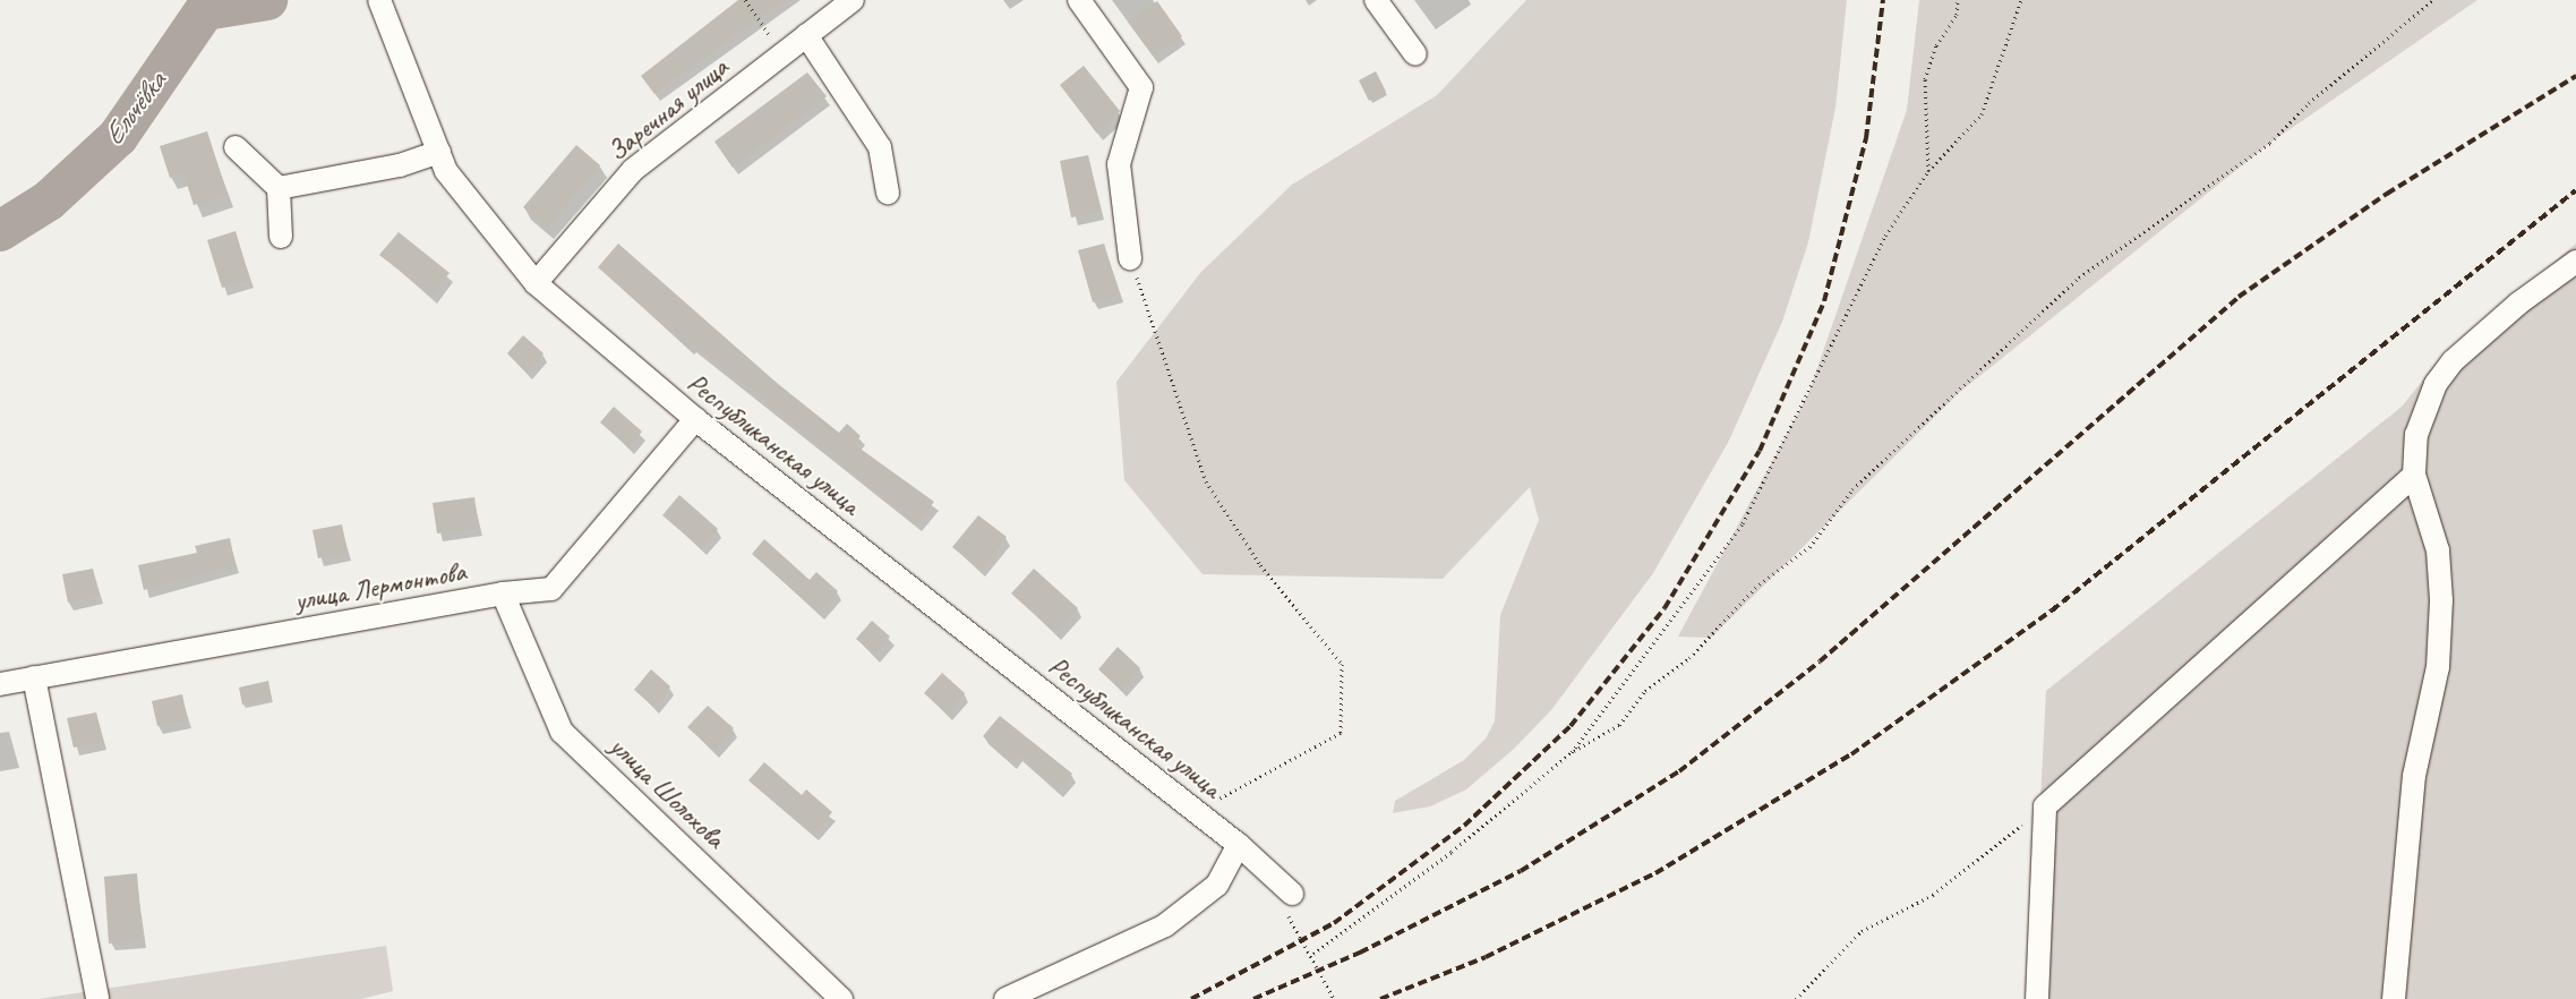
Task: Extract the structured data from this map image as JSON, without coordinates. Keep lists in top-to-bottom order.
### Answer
{
  "streets": {
    "street": [
      "Заречная улица",
      "Республиканская улица",
      "улица Лермонтова",
      "улица Шолохова"
    ]
  },
  "crossings": [
    ["Заречная улица", "Республиканская улица"],
    ["Республиканская улица", "улица Лермонтова"],
    ["улица Лермонтова", "улица Шолохова"]
  ],
  "water": ["Ельчёвка"]
}
